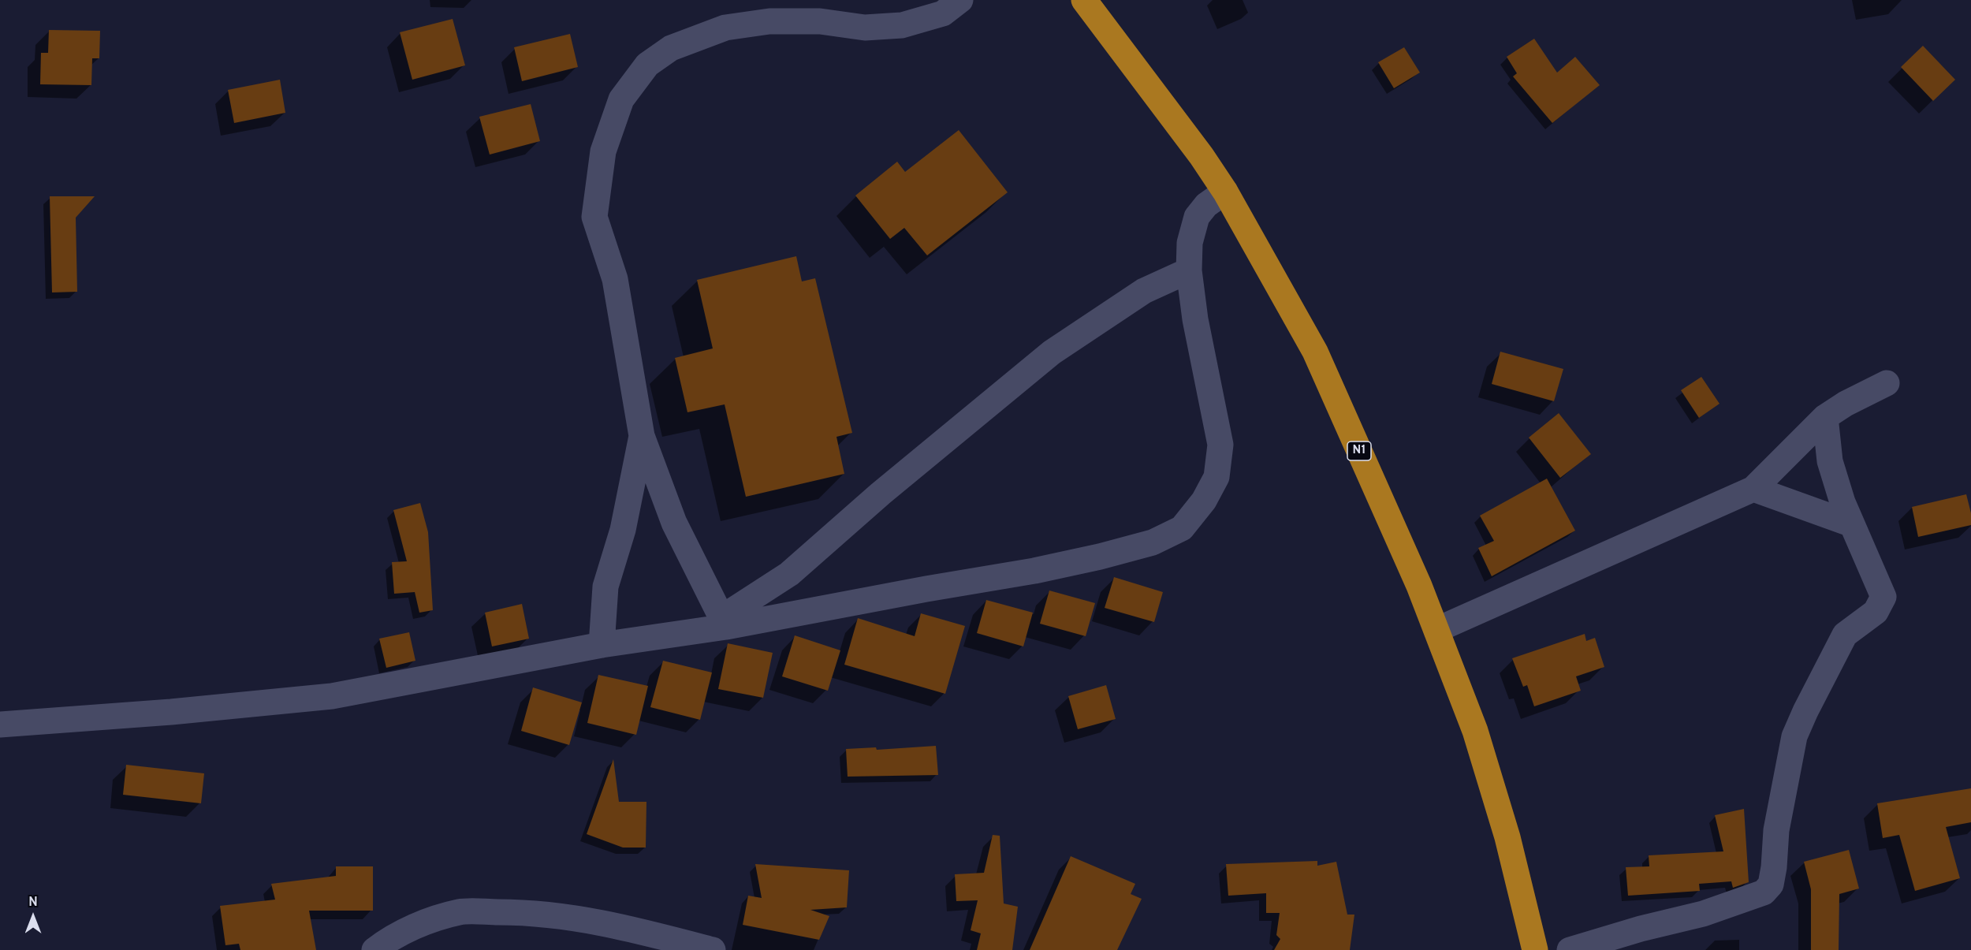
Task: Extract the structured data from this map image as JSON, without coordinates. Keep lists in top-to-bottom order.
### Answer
{
  "streets": {
    "highway": ["N1"]
  },
  "north": "top"
}
